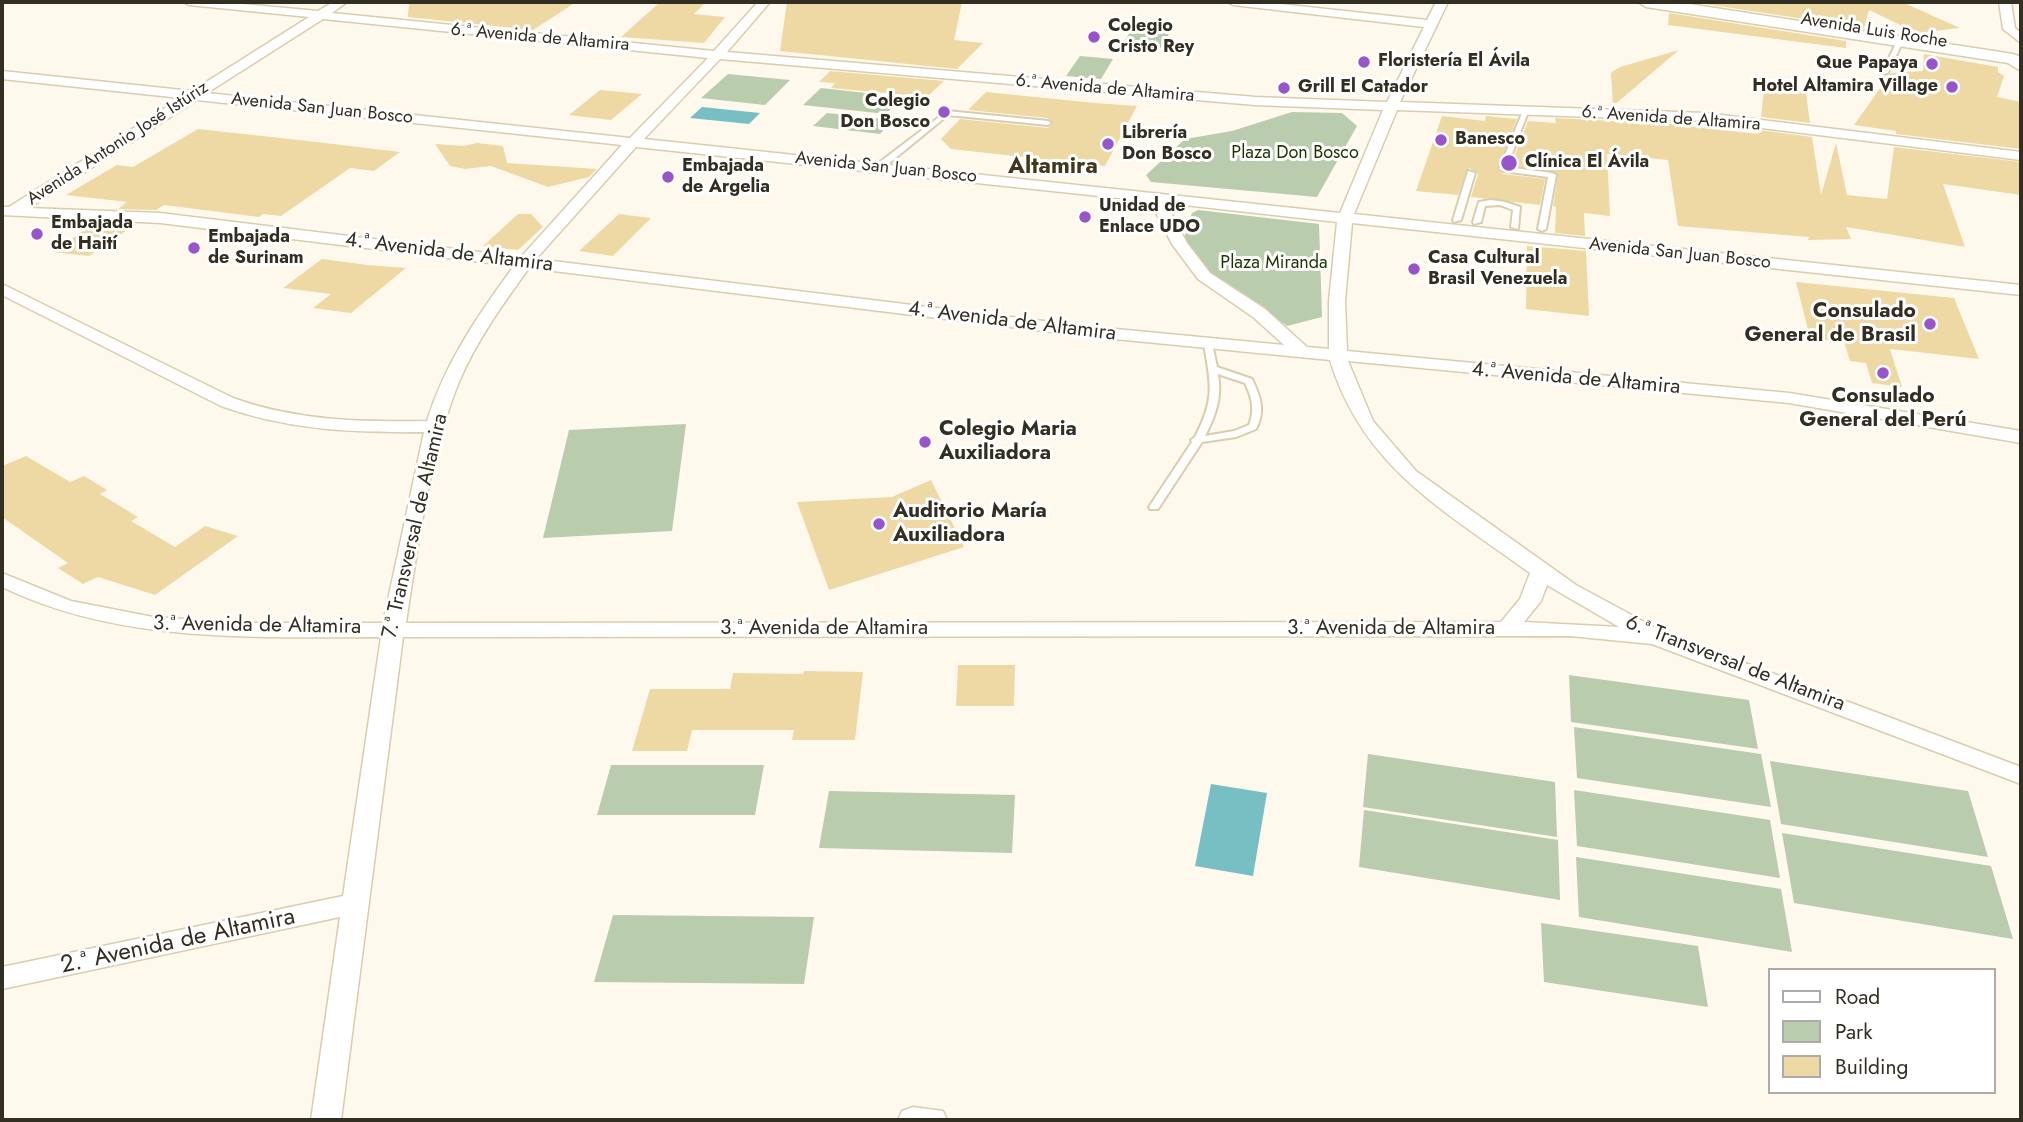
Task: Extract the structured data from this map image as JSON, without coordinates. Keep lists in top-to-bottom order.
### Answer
{
  "streets": {
    "main road": ["Avenida Luis Roche"],
    "street": [
      "6.ª Avenida de Altamira",
      "Avenida San Juan Bosco",
      "Avenida Antonio José Istúriz",
      "4.ª Avenida de Altamira",
      "7.ª Transversal de Altamira",
      "3.ª Avenida de Altamira",
      "6.ª Transversal de Altamira",
      "2.ª Avenida de Altamira"
    ]
  },
  "crossings": [
    ["6.ª Avenida de Altamira", "Avenida Antonio José Istúriz"],
    ["6.ª Avenida de Altamira", "7.ª Transversal de Altamira"],
    ["6.ª Avenida de Altamira", "6.ª Transversal de Altamira"],
    ["Avenida San Juan Bosco", "Avenida Antonio José Istúriz"],
    ["Avenida San Juan Bosco", "7.ª Transversal de Altamira"],
    ["Avenida San Juan Bosco", "6.ª Transversal de Altamira"],
    ["Avenida Antonio José Istúriz", "4.ª Avenida de Altamira"],
    ["4.ª Avenida de Altamira", "7.ª Transversal de Altamira"],
    ["4.ª Avenida de Altamira", "6.ª Transversal de Altamira"],
    ["7.ª Transversal de Altamira", "3.ª Avenida de Altamira"],
    ["7.ª Transversal de Altamira", "2.ª Avenida de Altamira"],
    ["3.ª Avenida de Altamira", "6.ª Transversal de Altamira"]
  ],
  "districts": ["Altamira"],
  "parks": ["Plaza Don Bosco", "Plaza Miranda"],
  "places": [
    "Colegio Cristo Rey",
    "Floristería El Ávila",
    "Que Papaya",
    "Hotel Altamira Village",
    "Grill El Catador",
    "Colegio Don Bosco",
    "Banesco",
    "Librería Don Bosco",
    "Clínica El Ávila",
    "Embajada de Argelia",
    "Unidad de Enlace UDO",
    "Embajada de Haití",
    "Embajada de Surinam",
    "Casa Cultural Brasil Venezuela",
    "Consulado General de Brasil",
    "Consulado General del Perú",
    "Colegio Maria Auxiliadora",
    "Auditorio María Auxiliadora"
  ],
  "legend": ["Road", "Park", "Building"]
}
